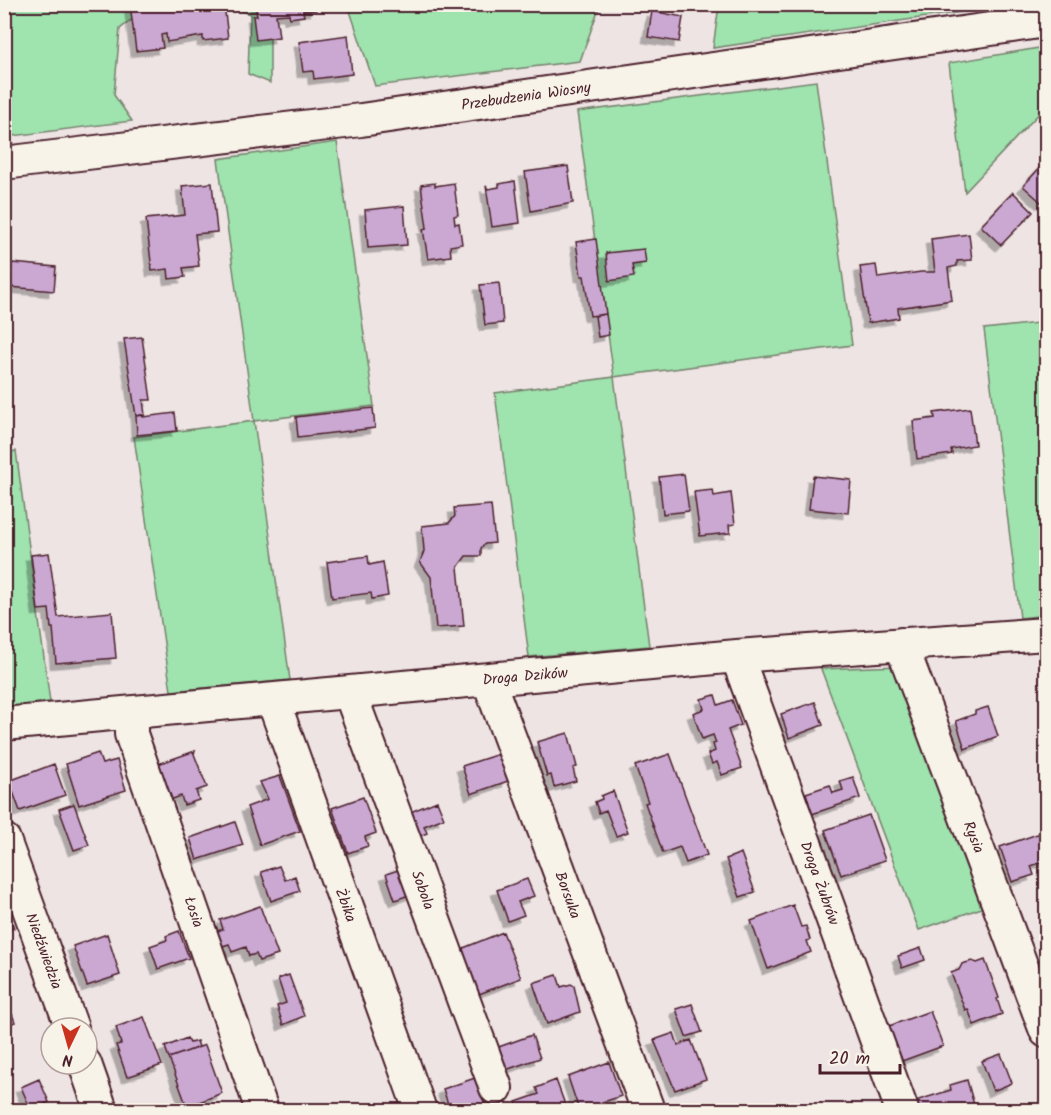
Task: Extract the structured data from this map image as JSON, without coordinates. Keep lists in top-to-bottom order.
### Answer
{
  "streets": {
    "street": [
      "Przebudzenia Wiosny",
      "Droga Dzików",
      "Rysia",
      "Droga Żubrów",
      "Sobola",
      "Borsuka",
      "Żbika",
      "Łosia",
      "Niedźwiedzia"
    ]
  },
  "crossings": [
    ["Droga Dzików", "Rysia"],
    ["Droga Dzików", "Droga Żubrów"],
    ["Droga Dzików", "Sobola"],
    ["Droga Dzików", "Borsuka"],
    ["Droga Dzików", "Żbika"],
    ["Droga Dzików", "Łosia"]
  ],
  "scale_bar": "20 m",
  "north": "bottom"
}
